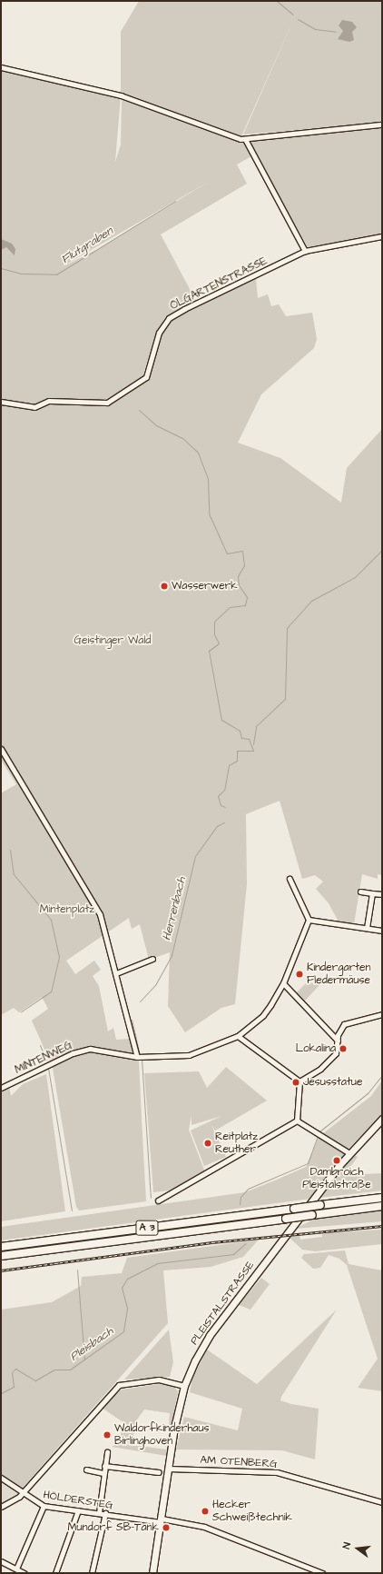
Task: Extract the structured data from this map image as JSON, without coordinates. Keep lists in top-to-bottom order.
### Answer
{
  "streets": {
    "highway": ["A 3"],
    "main road": ["PLEISTALSTRASSE"],
    "street": [
      "ÖLGARTENSTRASSE",
      "MINTENWEG",
      "AM OTENBERG",
      "HÖLDERSTEG"
    ]
  },
  "crossings": [
    ["PLEISTALSTRASSE", "AM OTENBERG"],
    ["PLEISTALSTRASSE", "HÖLDERSTEG"]
  ],
  "water": ["Flutgraben", "Herrenbach", "Pleisbach"],
  "parks": ["Geistinger Wald", "Mintenplatz"],
  "places": [
    "Wasserwerk",
    "Kindergarten Fledermäuse",
    "Lokalina",
    "Jesusstatue",
    "Reitplatz Reuther",
    "Dambroich Pleistalstraße",
    "Waldorfkinderhaus Birlinghoven",
    "Hecker Schweißtechnik",
    "Mundorf SB-Tank"
  ],
  "north": "left"
}
